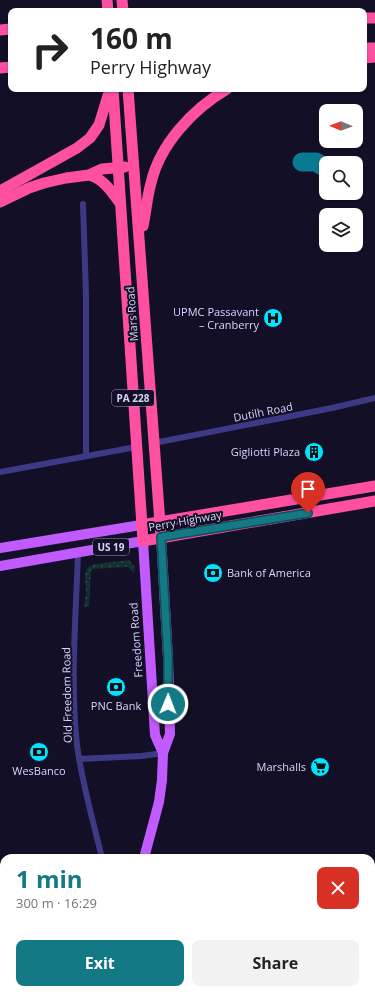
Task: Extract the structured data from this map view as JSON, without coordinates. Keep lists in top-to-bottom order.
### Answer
{
  "streets": {
    "highway": [
      "Mars Road",
      "PA 228",
      "Perry Highway",
      "US 19",
      "Freedom Road"
    ],
    "street": ["Dutilh Road", "Old Freedom Road"]
  },
  "crossings": [
    ["Mars Road", "Dutilh Road"],
    ["Mars Road", "Perry Highway"],
    ["Mars Road", "Freedom Road"],
    ["Perry Highway", "Freedom Road"],
    ["Perry Highway", "Old Freedom Road"]
  ],
  "places": {
    "hospital": ["UPMC Passavant – Cranberry"],
    "building": ["Gigliotti Plaza"],
    "bank": ["Bank of America", "PNC Bank", "WesBanco"],
    "supermarket": ["Marshalls"]
  },
  "north": "left",
  "page": {
    "turn": ["160 m", "Perry Highway"],
    "heading": ["1 min", "300 m · 16:29"],
    "buttons": ["Exit", "Share"]
  }
}
